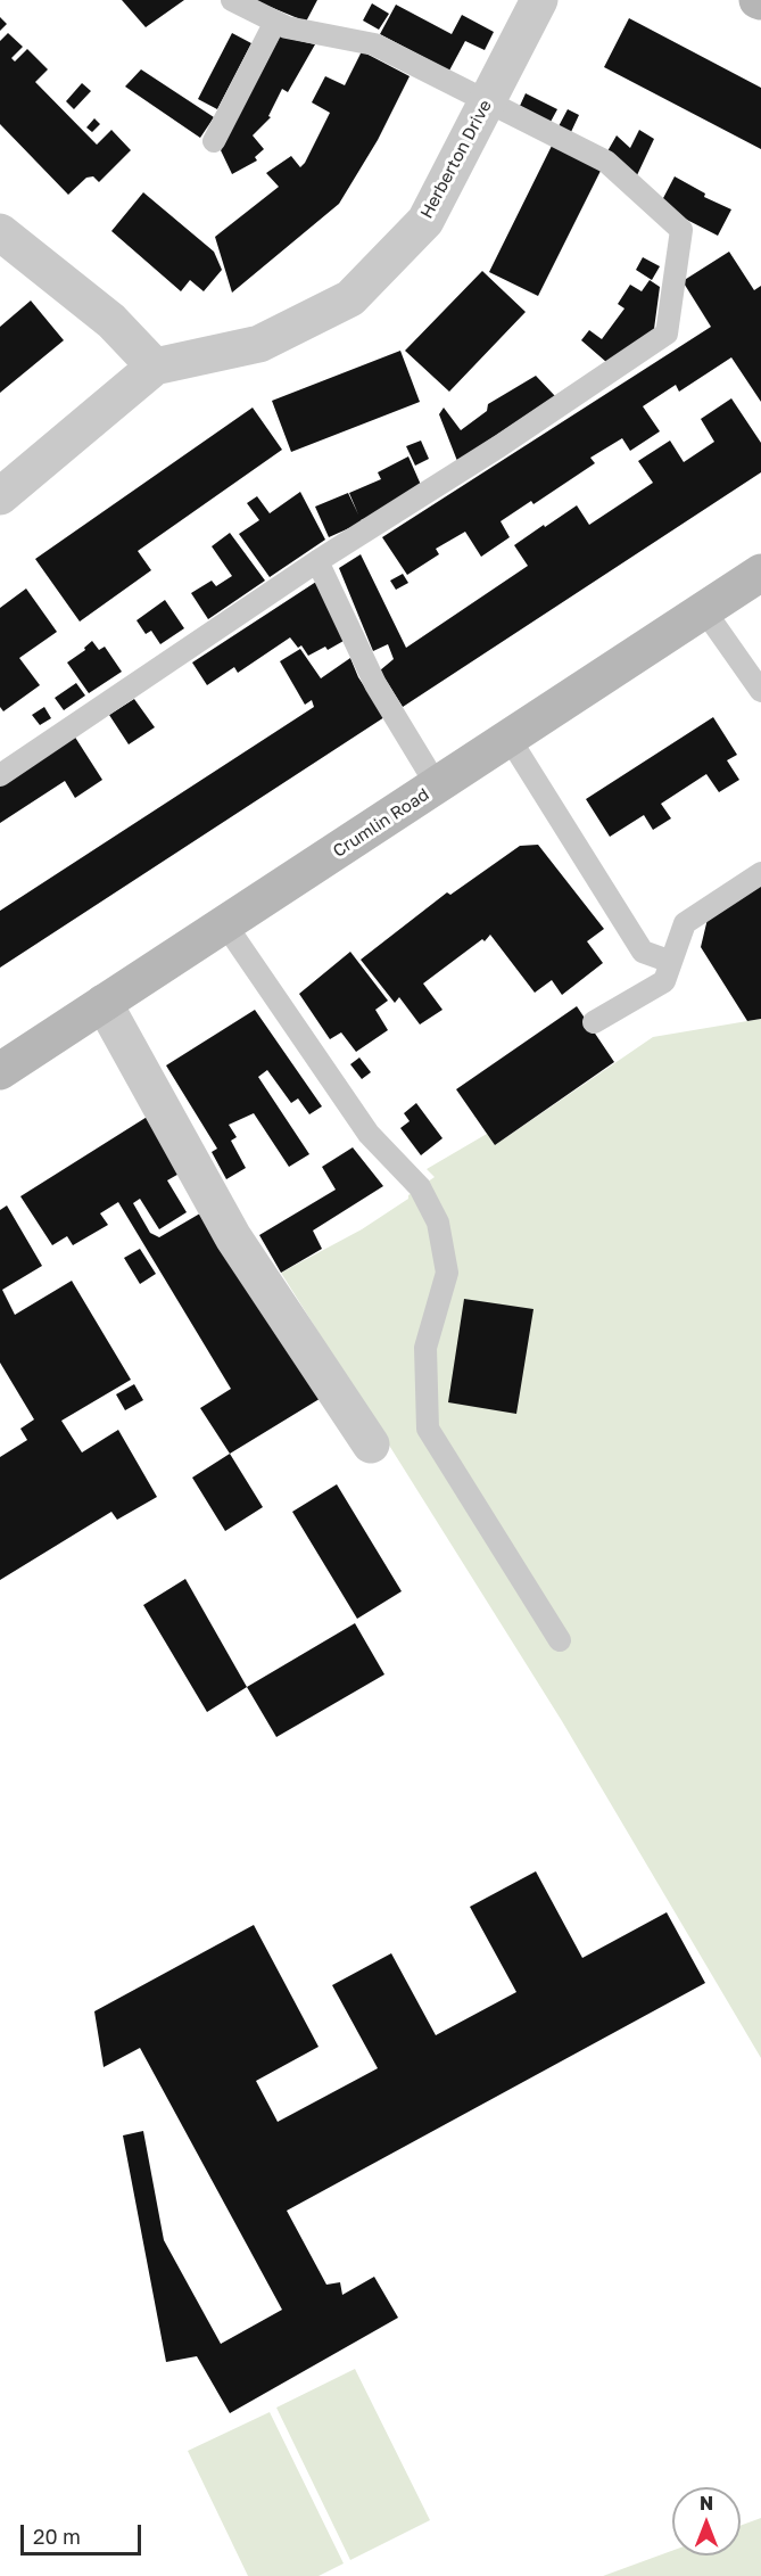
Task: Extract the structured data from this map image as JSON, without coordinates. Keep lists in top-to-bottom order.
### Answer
{
  "streets": {
    "main road": ["Crumlin Road"],
    "street": ["Herberton Drive"]
  },
  "scale_bar": "20 m",
  "north": "top"
}
